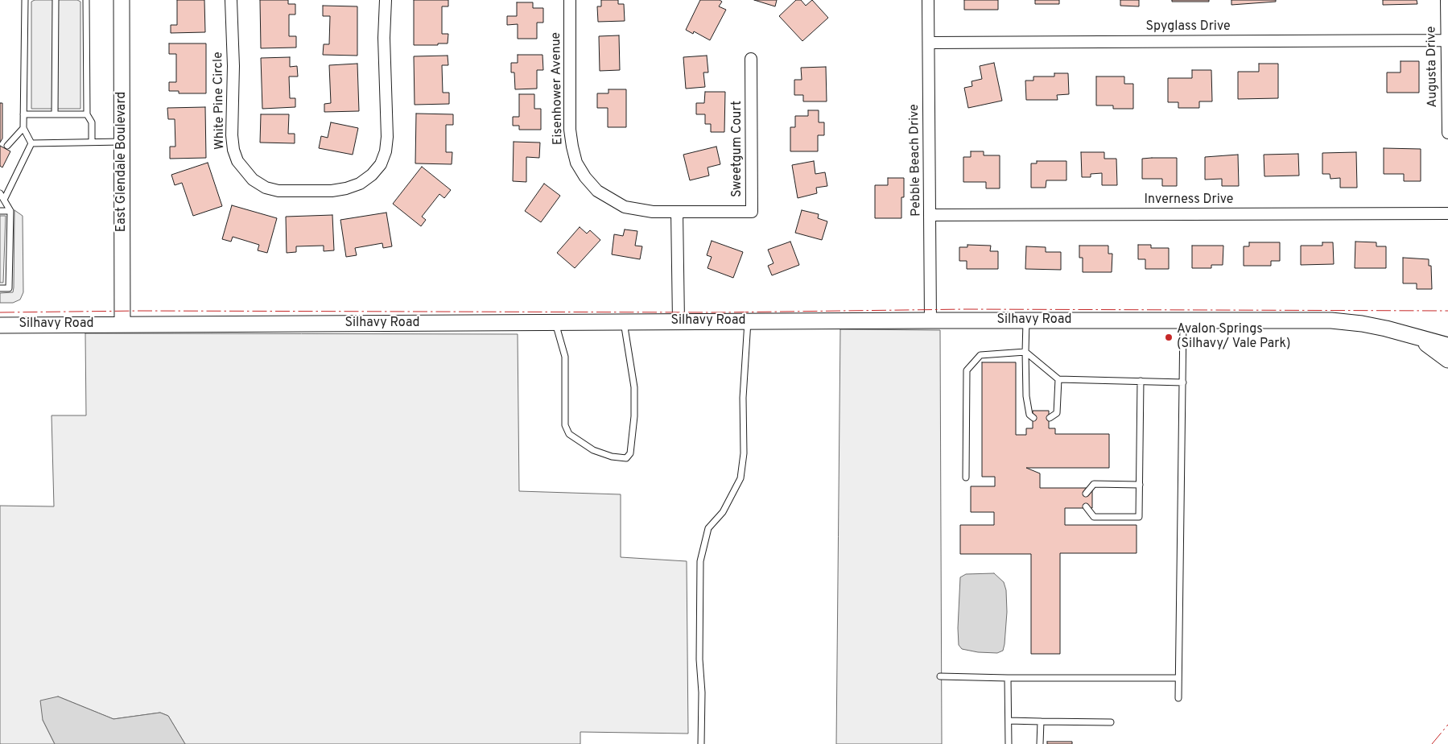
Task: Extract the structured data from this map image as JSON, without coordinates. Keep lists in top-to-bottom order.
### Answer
{
  "streets": {
    "street": [
      "Spyglass Drive",
      "Augusta Drive",
      "Eisenhower Avenue",
      "White Pine Circle",
      "Sweetgum Court",
      "Pebble Beach Drive",
      "East Glendale Boulevard",
      "Inverness Drive",
      "Silhavy Road"
    ]
  },
  "crossings": [
    ["Spyglass Drive", "Augusta Drive"],
    ["Spyglass Drive", "Pebble Beach Drive"],
    ["Eisenhower Avenue", "Sweetgum Court"],
    ["Pebble Beach Drive", "Inverness Drive"],
    ["Pebble Beach Drive", "Silhavy Road"],
    ["East Glendale Boulevard", "Silhavy Road"]
  ],
  "places": ["Avalon Springs (Silhavy/ Vale Park)"]
}
